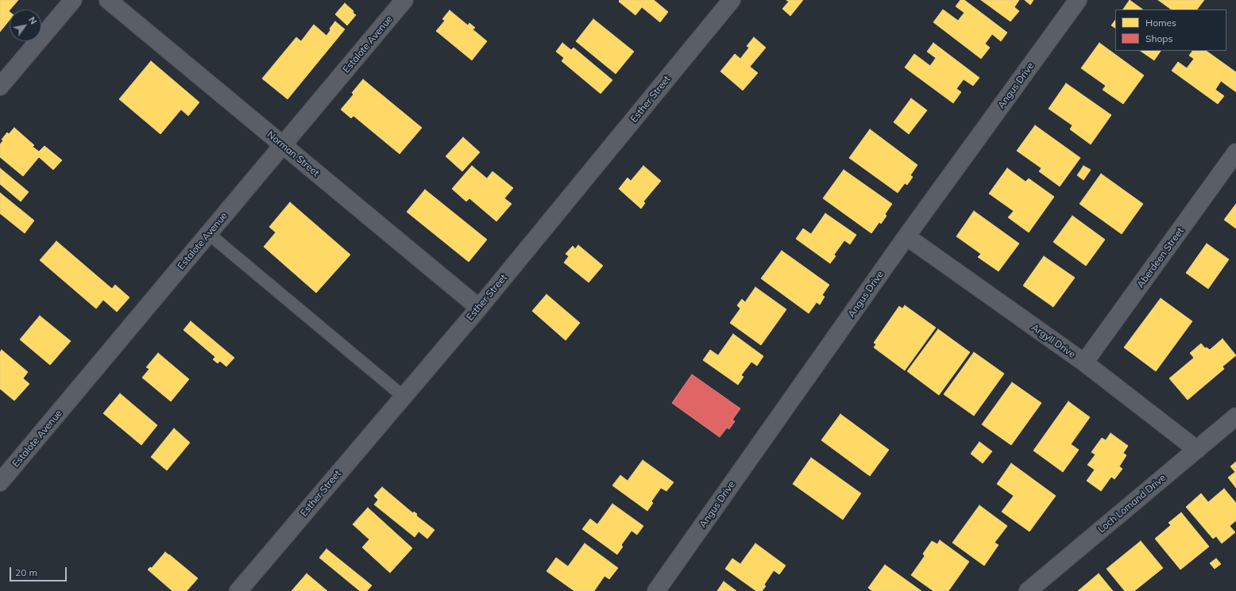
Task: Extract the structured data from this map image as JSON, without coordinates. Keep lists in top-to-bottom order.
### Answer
{
  "streets": {
    "street": [
      "Estalote Avenue",
      "Angus Drive",
      "Esther Street",
      "Norman Street",
      "Aberdeen Street",
      "Argyll Drive",
      "Loch Lomand Drive"
    ]
  },
  "crossings": [
    ["Estalote Avenue", "Norman Street"],
    ["Angus Drive", "Argyll Drive"],
    ["Esther Street", "Norman Street"],
    ["Aberdeen Street", "Argyll Drive"],
    ["Argyll Drive", "Loch Lomand Drive"]
  ],
  "legend": ["Homes", "Shops"],
  "scale_bar": "20 m",
  "north": "top right"
}
